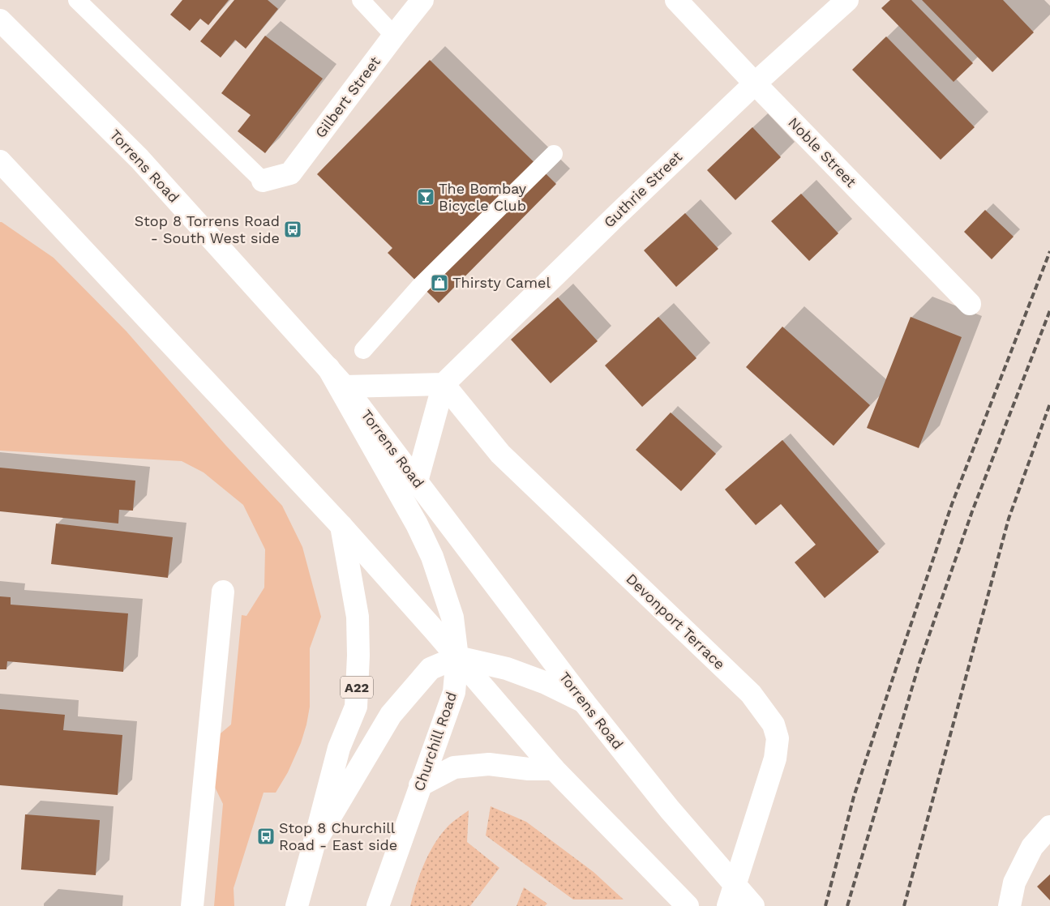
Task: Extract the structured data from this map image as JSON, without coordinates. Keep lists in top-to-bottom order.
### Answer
{
  "streets": {
    "main road": [
      "Gilbert Street",
      "Noble Street",
      "Torrens Road",
      "Guthrie Street",
      "Devonport Terrace",
      "A22",
      "Churchill Road"
    ]
  },
  "crossings": [
    ["Noble Street", "Guthrie Street"],
    ["Torrens Road", "Churchill Road"],
    ["Guthrie Street", "Devonport Terrace"]
  ],
  "places": {
    "bar": ["The Bombay Bicycle Club"],
    "bus stop": ["Stop 8 Torrens Road - South West side", "Stop 8 Churchill Road - East side"],
    "shop": ["Thirsty Camel"]
  }
}
